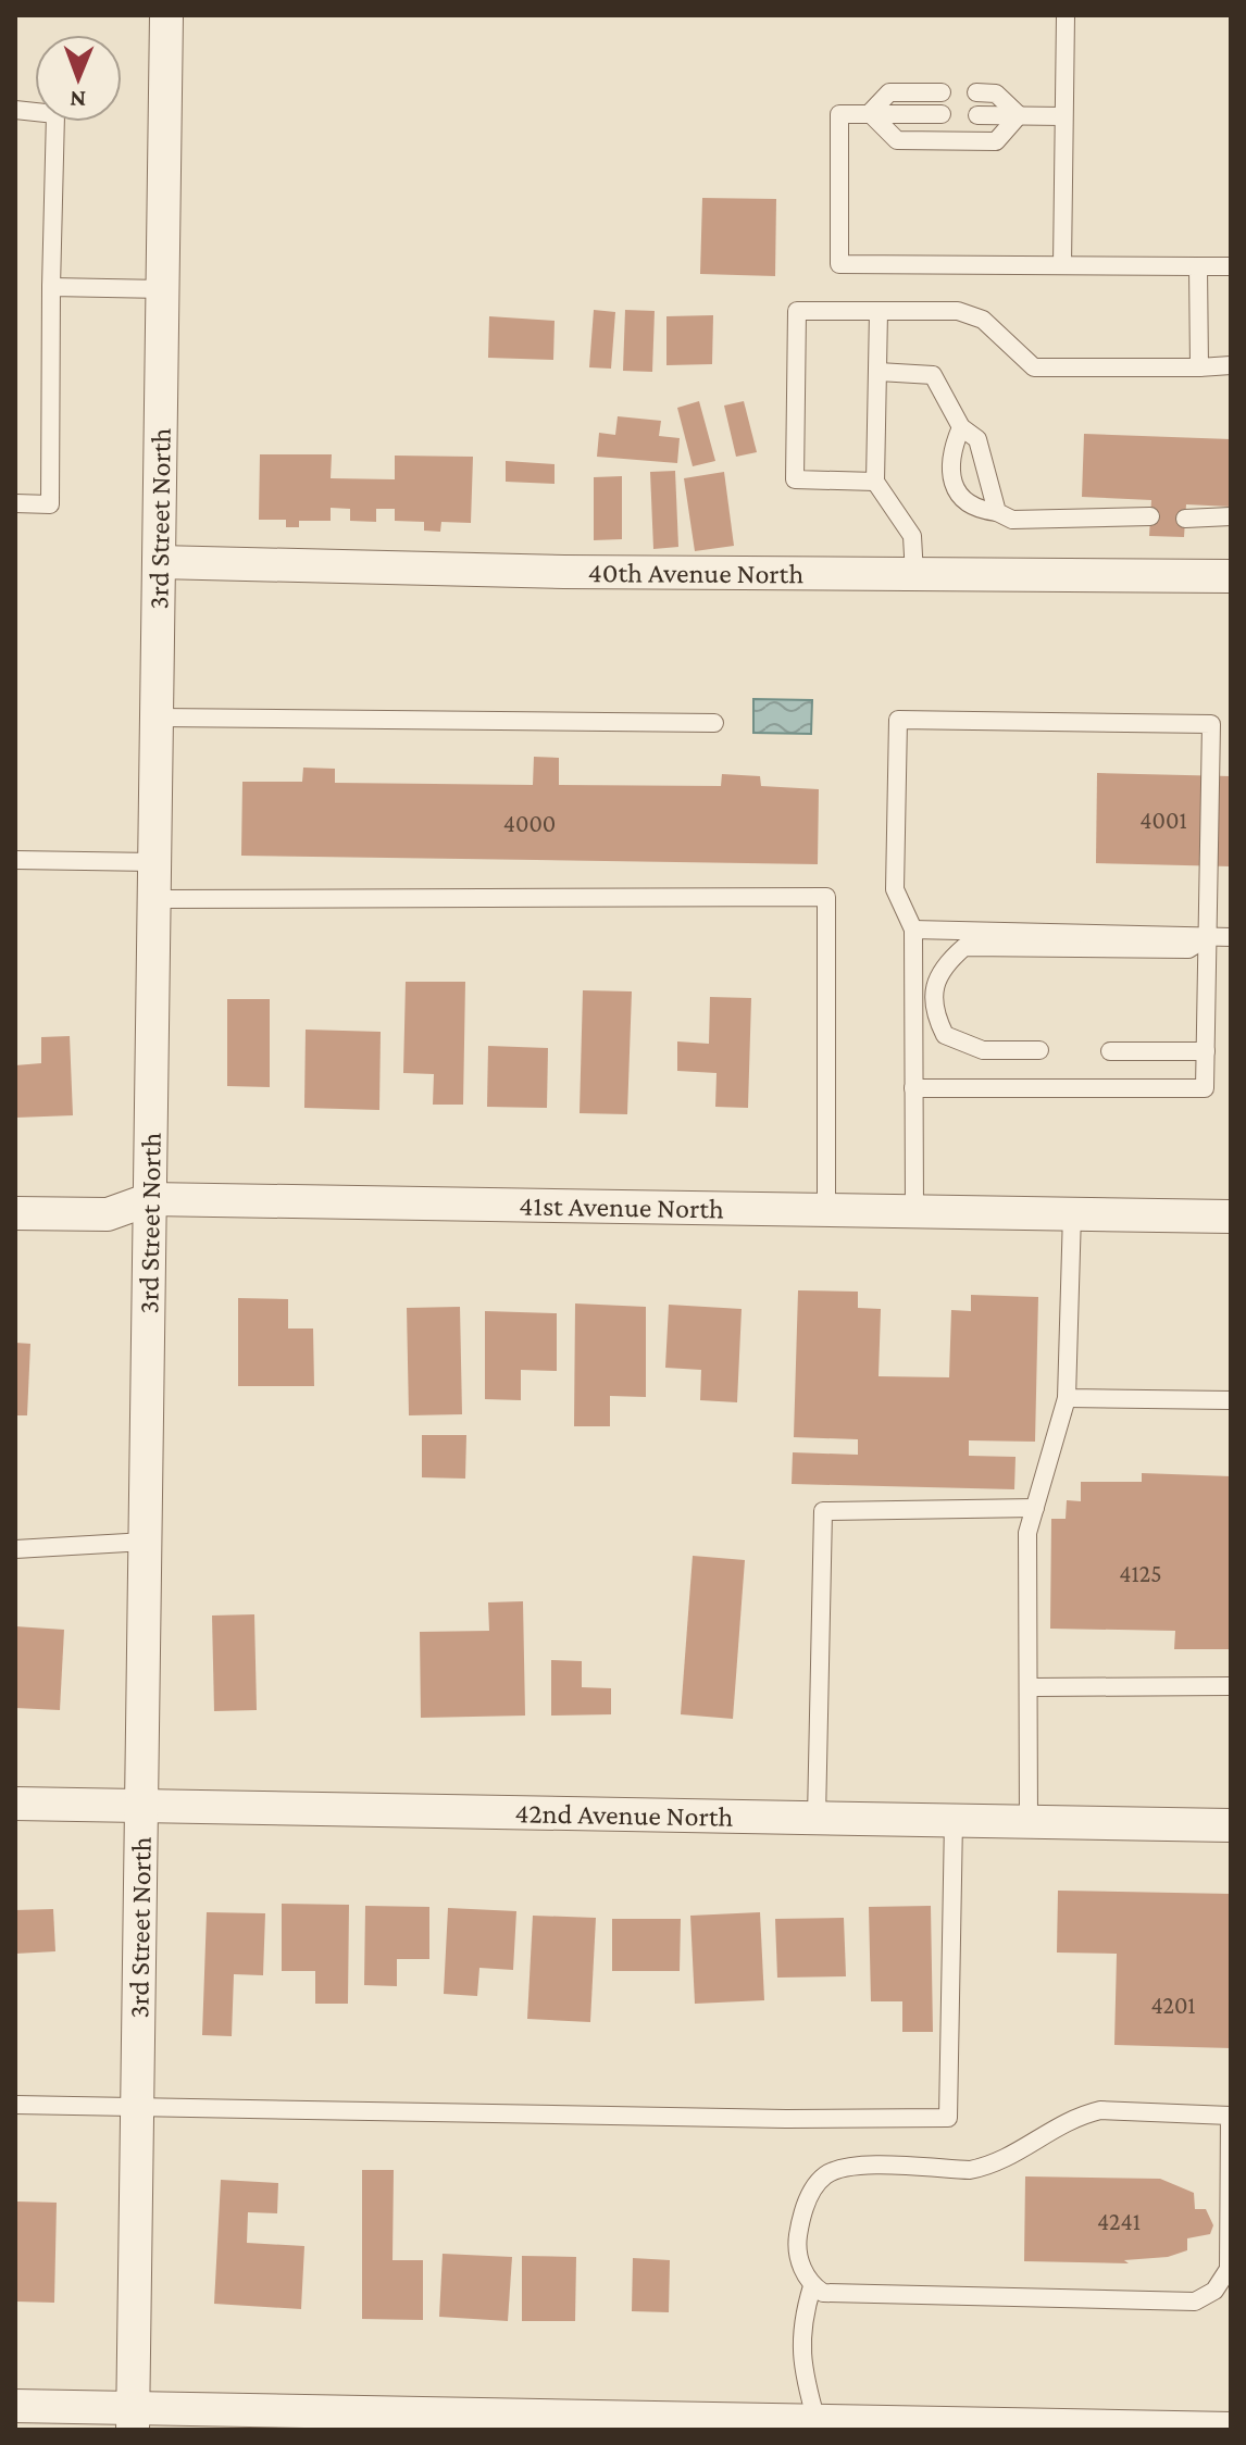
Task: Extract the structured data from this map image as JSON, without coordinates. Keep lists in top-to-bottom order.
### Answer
{
  "streets": {
    "street": [
      "3rd Street North",
      "40th Avenue North",
      "41st Avenue North",
      "42nd Avenue North"
    ]
  },
  "crossings": [
    ["3rd Street North", "40th Avenue North"],
    ["3rd Street North", "41st Avenue North"],
    ["3rd Street North", "42nd Avenue North"]
  ],
  "house_numbers": [
    "4001",
    "4000",
    "4125",
    "4201",
    "4241"
  ],
  "north": "bottom"
}
